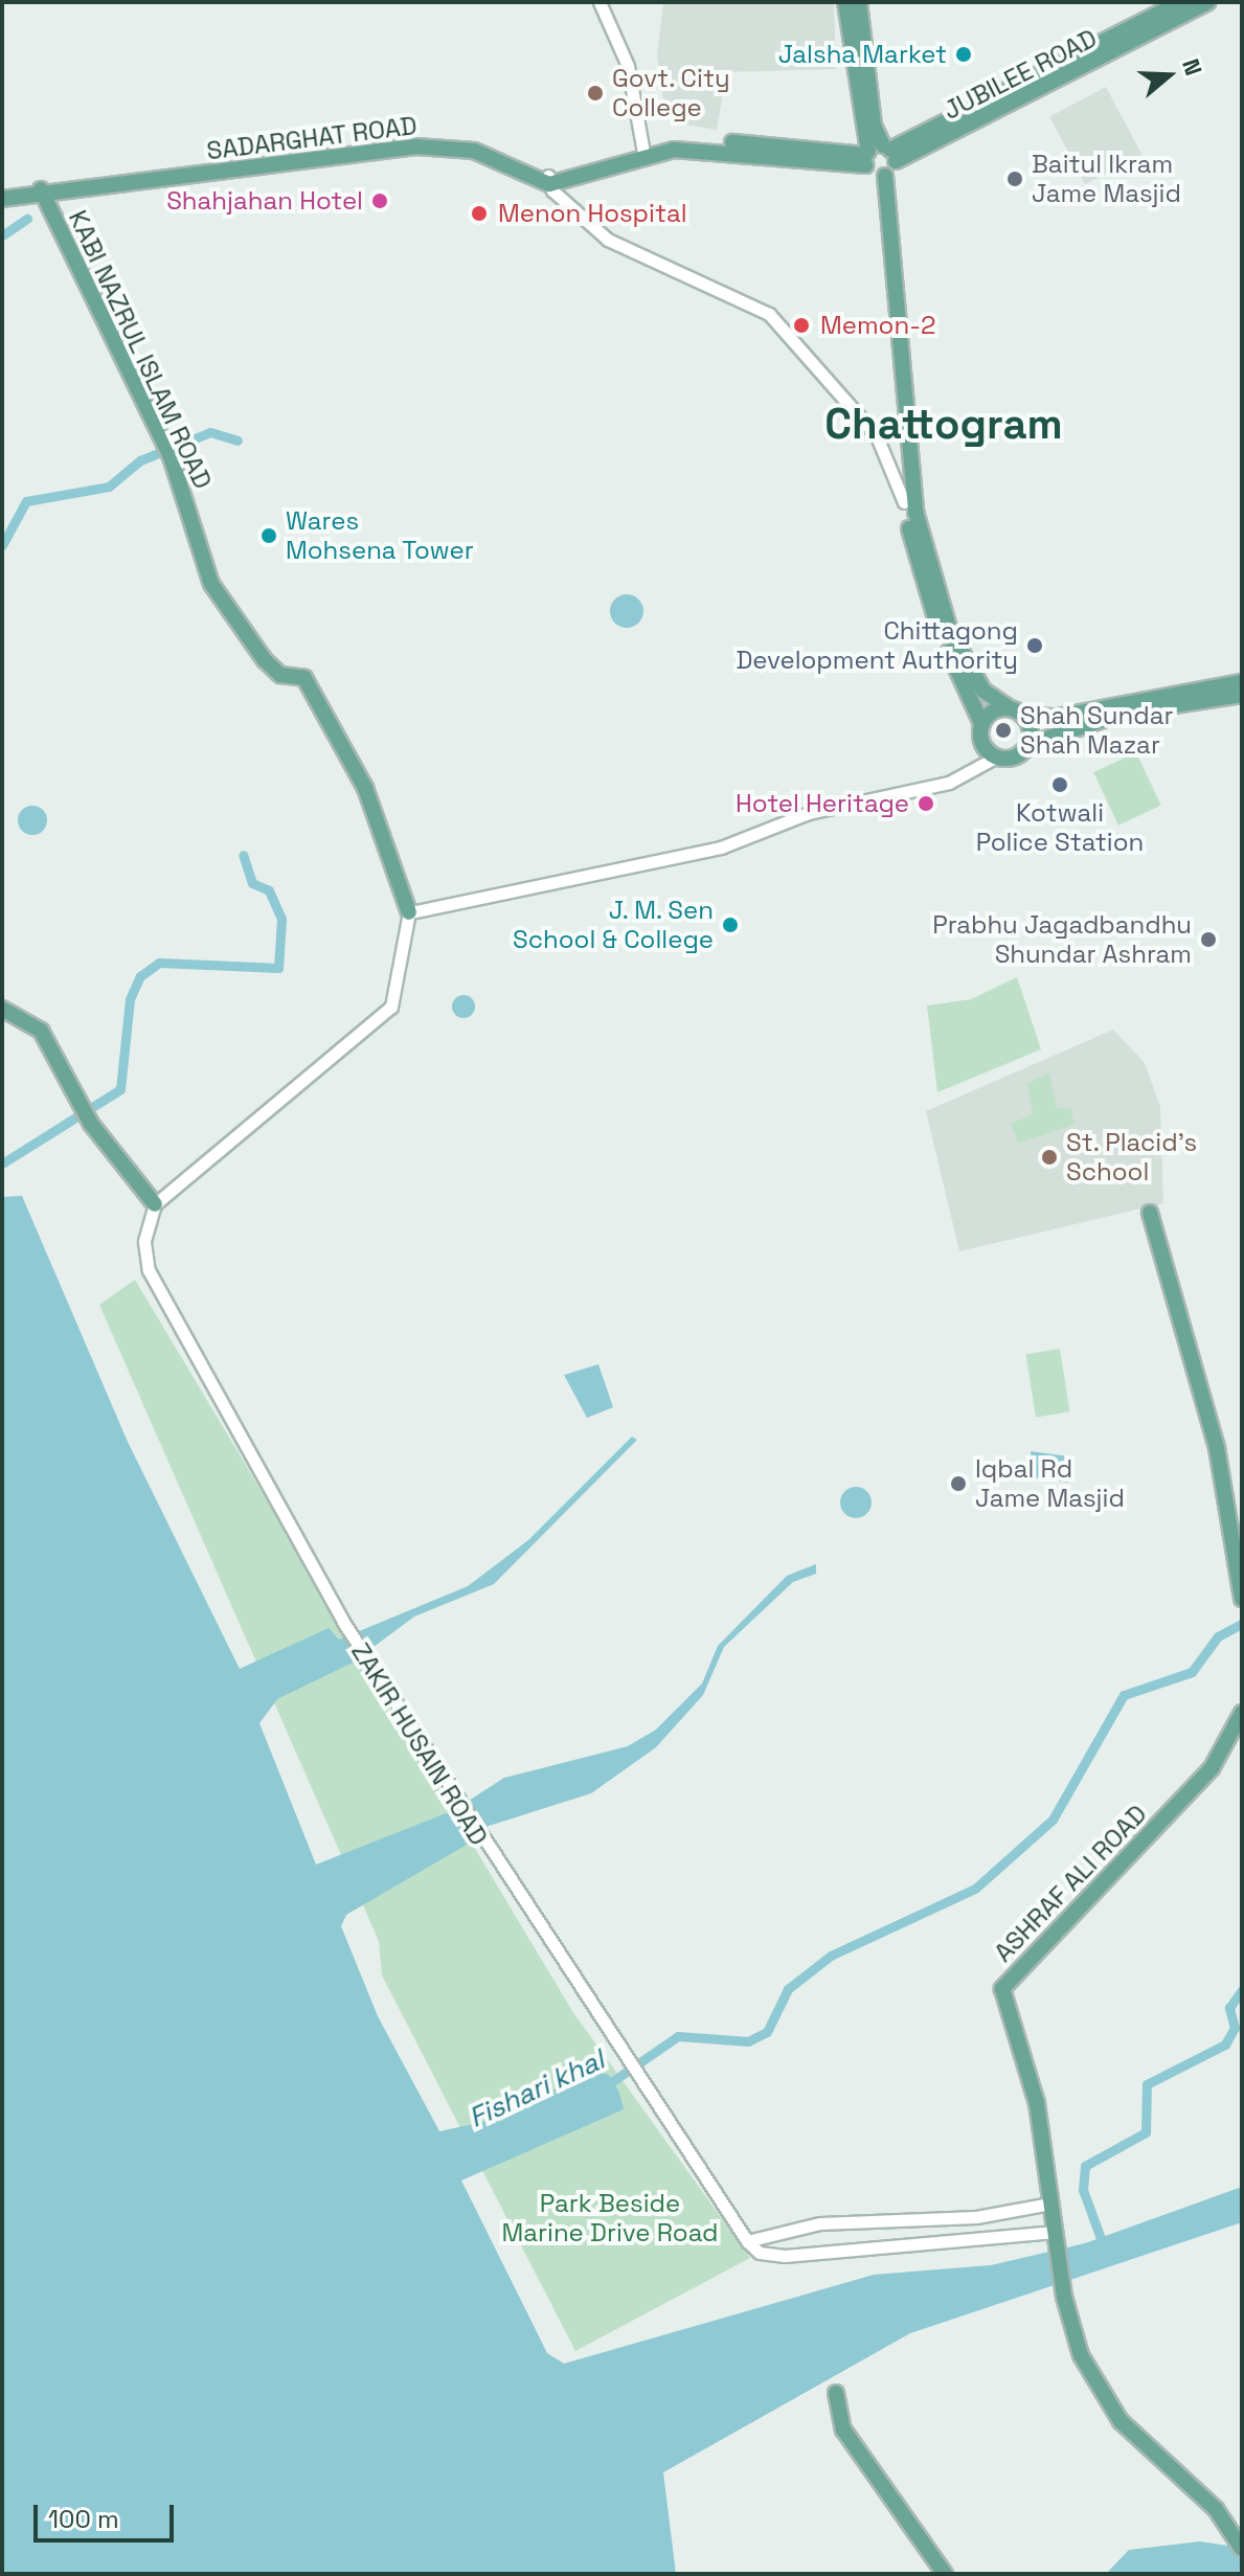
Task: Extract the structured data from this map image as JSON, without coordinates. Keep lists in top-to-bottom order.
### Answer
{
  "streets": {
    "main road": [
      "JUBILEE ROAD",
      "SADARGHAT ROAD",
      "KABI NAZRUL ISLAM ROAD",
      "ASHRAF ALI ROAD"
    ],
    "street": ["ZAKIR HUSAIN ROAD"]
  },
  "crossings": [
    ["SADARGHAT ROAD", "KABI NAZRUL ISLAM ROAD"]
  ],
  "districts": ["Chattogram"],
  "water": ["Fishari khal"],
  "parks": ["Park Beside Marine Drive Road"],
  "places": [
    "Jalsha Market",
    "Govt. City College",
    "Baitul Ikram Jame Masjid",
    "Shahjahan Hotel",
    "Menon Hospital",
    "Memon-2",
    "Wares Mohsena Tower",
    "Chittagong Development Authority",
    "Shah Sundar Shah Mazar",
    "Kotwali Police Station",
    "Hotel Heritage",
    "J. M. Sen School & College",
    "Prabhu Jagadbandhu Shundar Ashram",
    "St. Placid's School",
    "Iqbal Rd Jame Masjid"
  ],
  "scale_bar": "100 m",
  "north": "right"
}
